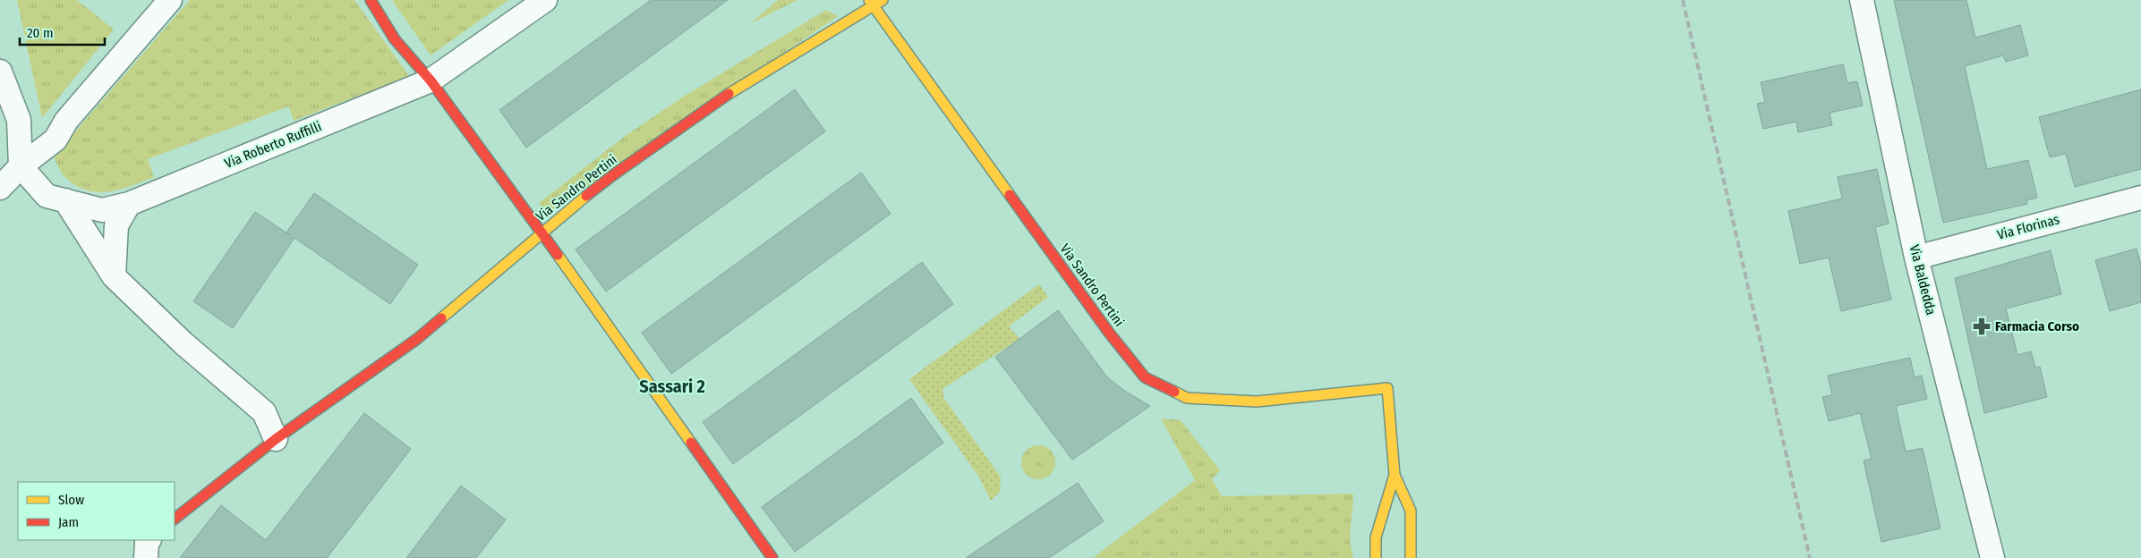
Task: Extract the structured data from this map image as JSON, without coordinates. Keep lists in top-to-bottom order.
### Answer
{
  "streets": {
    "street": [
      "Via Roberto Ruffilli",
      "Via Sandro Pertini",
      "Via Florinas",
      "Via Baldedda"
    ]
  },
  "crossings": [
    ["Via Florinas", "Via Baldedda"]
  ],
  "districts": ["Sassari 2"],
  "places": {
    "pharmacy": ["Farmacia Corso"]
  },
  "legend": ["Slow", "Jam"],
  "scale_bar": "20 m"
}
